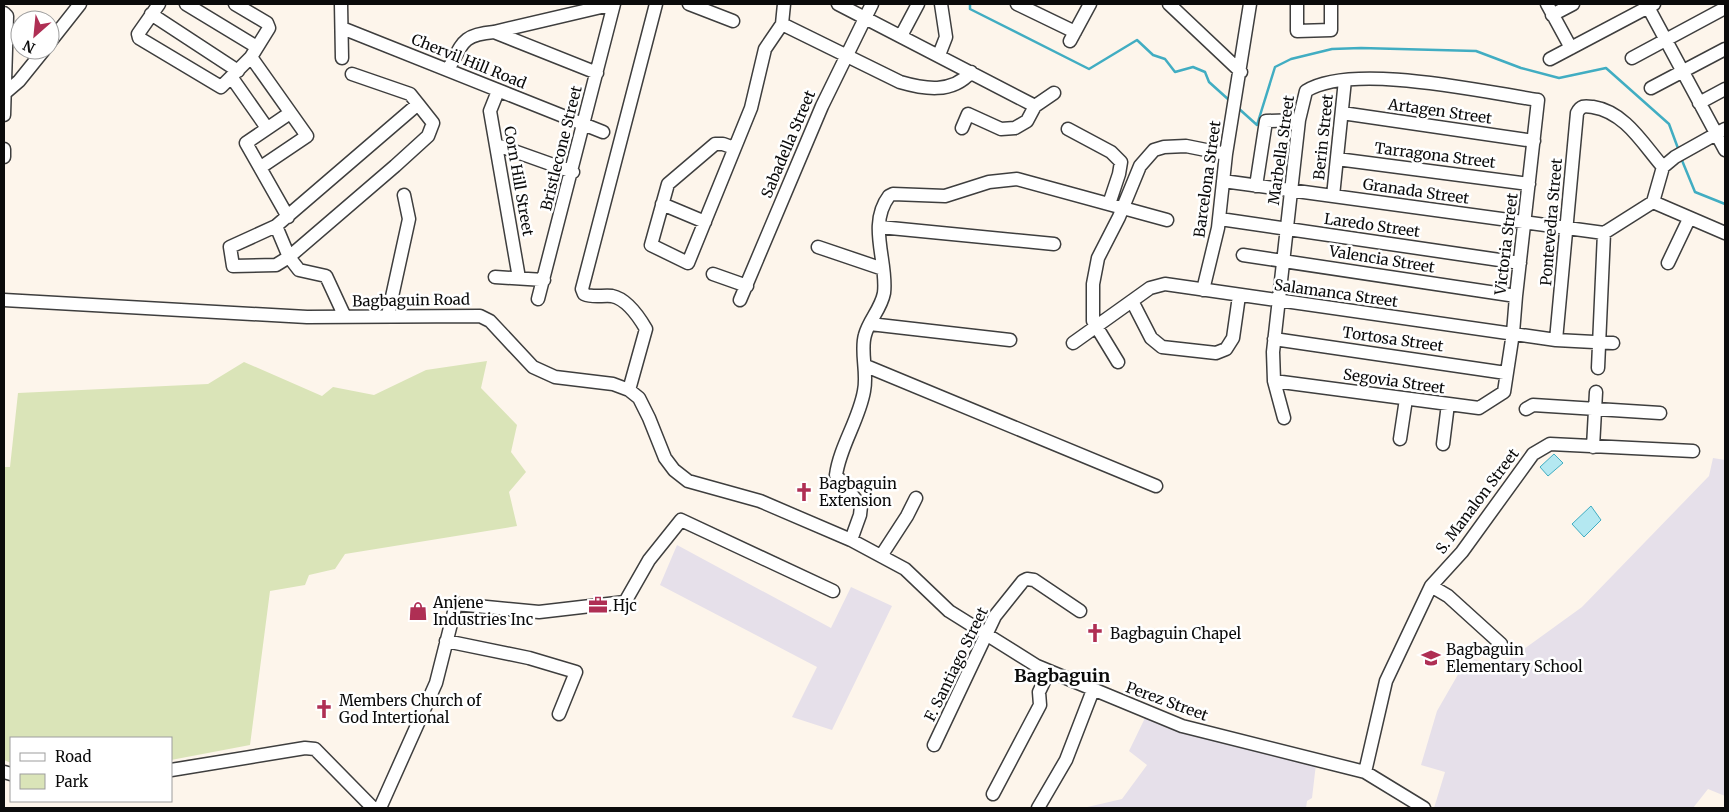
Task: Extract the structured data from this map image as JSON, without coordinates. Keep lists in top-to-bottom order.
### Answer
{
  "streets": {
    "street": [
      "Chervil Hill Road",
      "Artagen Street",
      "Berin Street",
      "Sabadella Street",
      "Bristlecone Street",
      "Marbella Street",
      "Tarragona Street",
      "Barcelona Street",
      "Corn Hill Street",
      "Granada Street",
      "Pontevedra Street",
      "Laredo Street",
      "Victoria Street",
      "Valencia Street",
      "Salamanca Street",
      "Bagbaguin Road",
      "Tortosa Street",
      "Segovia Street",
      "S. Manalon Street",
      "F. Santiago Street",
      "Perez Street"
    ]
  },
  "crossings": [
    ["Chervil Hill Road", "Bristlecone Street"],
    ["Chervil Hill Road", "Corn Hill Street"],
    ["Artagen Street", "Berin Street"],
    ["Artagen Street", "Victoria Street"],
    ["Berin Street", "Marbella Street"],
    ["Berin Street", "Tarragona Street"],
    ["Berin Street", "Granada Street"],
    ["Marbella Street", "Granada Street"],
    ["Marbella Street", "Laredo Street"],
    ["Marbella Street", "Victoria Street"],
    ["Marbella Street", "Valencia Street"],
    ["Marbella Street", "Salamanca Street"],
    ["Marbella Street", "Tortosa Street"],
    ["Marbella Street", "Segovia Street"],
    ["Tarragona Street", "Victoria Street"],
    ["Barcelona Street", "Granada Street"],
    ["Barcelona Street", "Laredo Street"],
    ["Barcelona Street", "Salamanca Street"],
    ["Granada Street", "Pontevedra Street"],
    ["Granada Street", "Victoria Street"],
    ["Pontevedra Street", "Salamanca Street"],
    ["Laredo Street", "Victoria Street"],
    ["Victoria Street", "Valencia Street"],
    ["Victoria Street", "Salamanca Street"],
    ["Victoria Street", "Tortosa Street"],
    ["Victoria Street", "Segovia Street"],
    ["S. Manalon Street", "Perez Street"],
    ["F. Santiago Street", "Perez Street"]
  ],
  "districts": ["Bagbaguin"],
  "places": {
    "church": ["Bagbaguin Extension", "Bagbaguin Chapel", "Members Church of God Intertional"],
    "office": ["Hjc"],
    "shop": ["Anjene Industries Inc"],
    "school or university": ["Bagbaguin Elementary School"]
  },
  "legend": ["Road", "Park"],
  "north": "bottom left"
}
